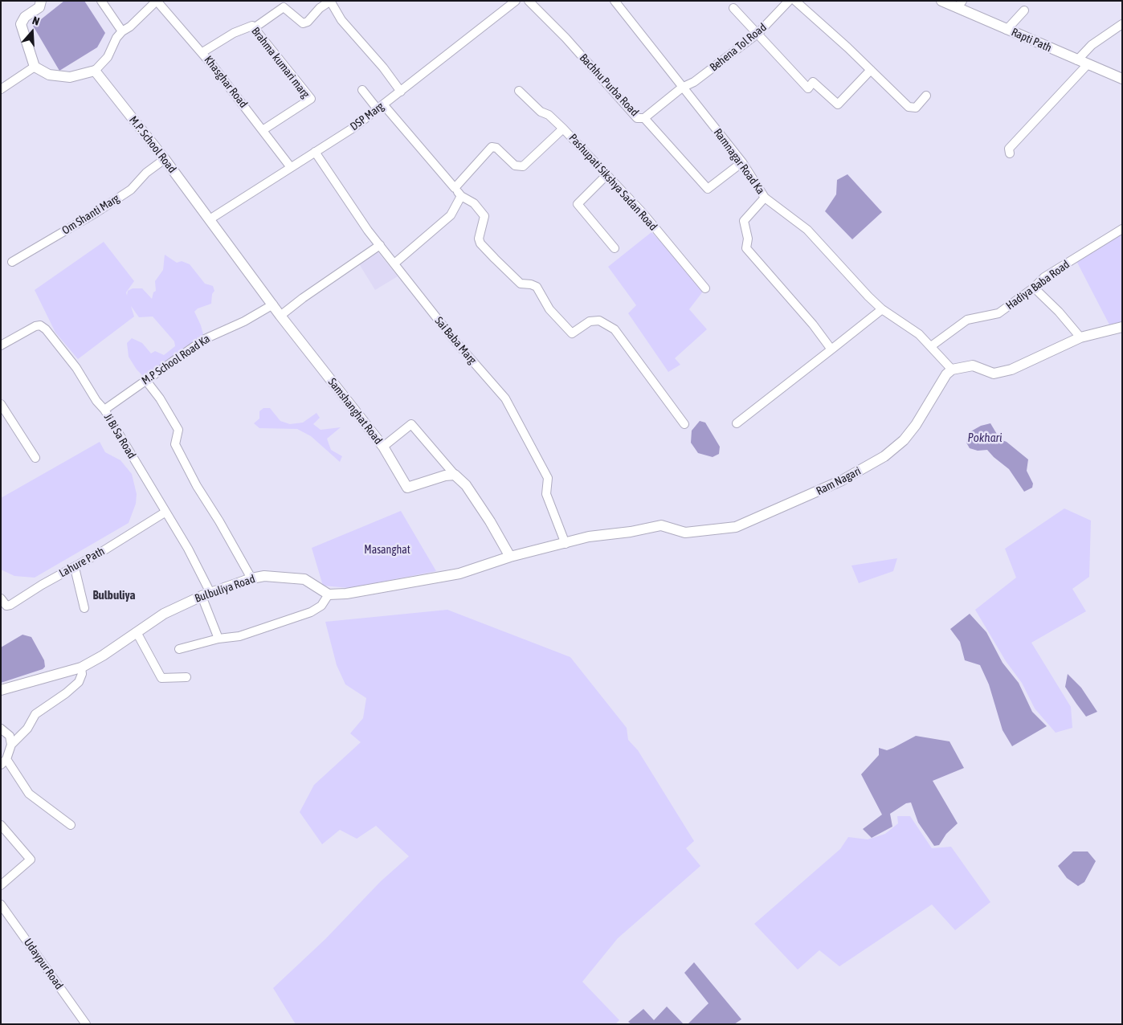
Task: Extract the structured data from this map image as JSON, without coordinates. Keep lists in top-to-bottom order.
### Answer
{
  "streets": {
    "main road": [
      "Rapti Path",
      "M.P. School Road",
      "Samshanghat Road",
      "Ram Nagari",
      "Bulbuliya Road"
    ],
    "street": [
      "Behena Tol Road",
      "Brahma kumari marg",
      "Khasghar Road",
      "Bachhu Purba Road",
      "DSP Marg",
      "Ramnagar Road Ka",
      "Pashupati Sikshya Sadan Road",
      "Om Shanti Marg",
      "Hadiya Baba Road",
      "Sai Baba Marg",
      "M.P School Road Ka",
      "Ji Bi Sa Road",
      "Lahure Path",
      "Udaypur Road"
    ]
  },
  "crossings": [
    ["Behena Tol Road", "Bachhu Purba Road"],
    ["Behena Tol Road", "Ramnagar Road Ka"],
    ["Brahma kumari marg", "Khasghar Road"],
    ["Khasghar Road", "DSP Marg"],
    ["Bachhu Purba Road", "Ramnagar Road Ka"],
    ["DSP Marg", "M.P. School Road"],
    ["DSP Marg", "Sai Baba Marg"],
    ["DSP Marg", "Samshanghat Road"],
    ["M.P. School Road", "Om Shanti Marg"],
    ["M.P. School Road", "Samshanghat Road"],
    ["Ramnagar Road Ka", "Hadiya Baba Road"],
    ["Ramnagar Road Ka", "Ram Nagari"],
    ["Sai Baba Marg", "Ram Nagari"],
    ["M.P School Road Ka", "Samshanghat Road"],
    ["M.P School Road Ka", "Ji Bi Sa Road"],
    ["Ji Bi Sa Road", "Lahure Path"],
    ["Ji Bi Sa Road", "Bulbuliya Road"]
  ],
  "districts": ["Bulbuliya"],
  "water": ["Pokhari"],
  "parks": ["Masanghat"],
  "north": "top"
}
